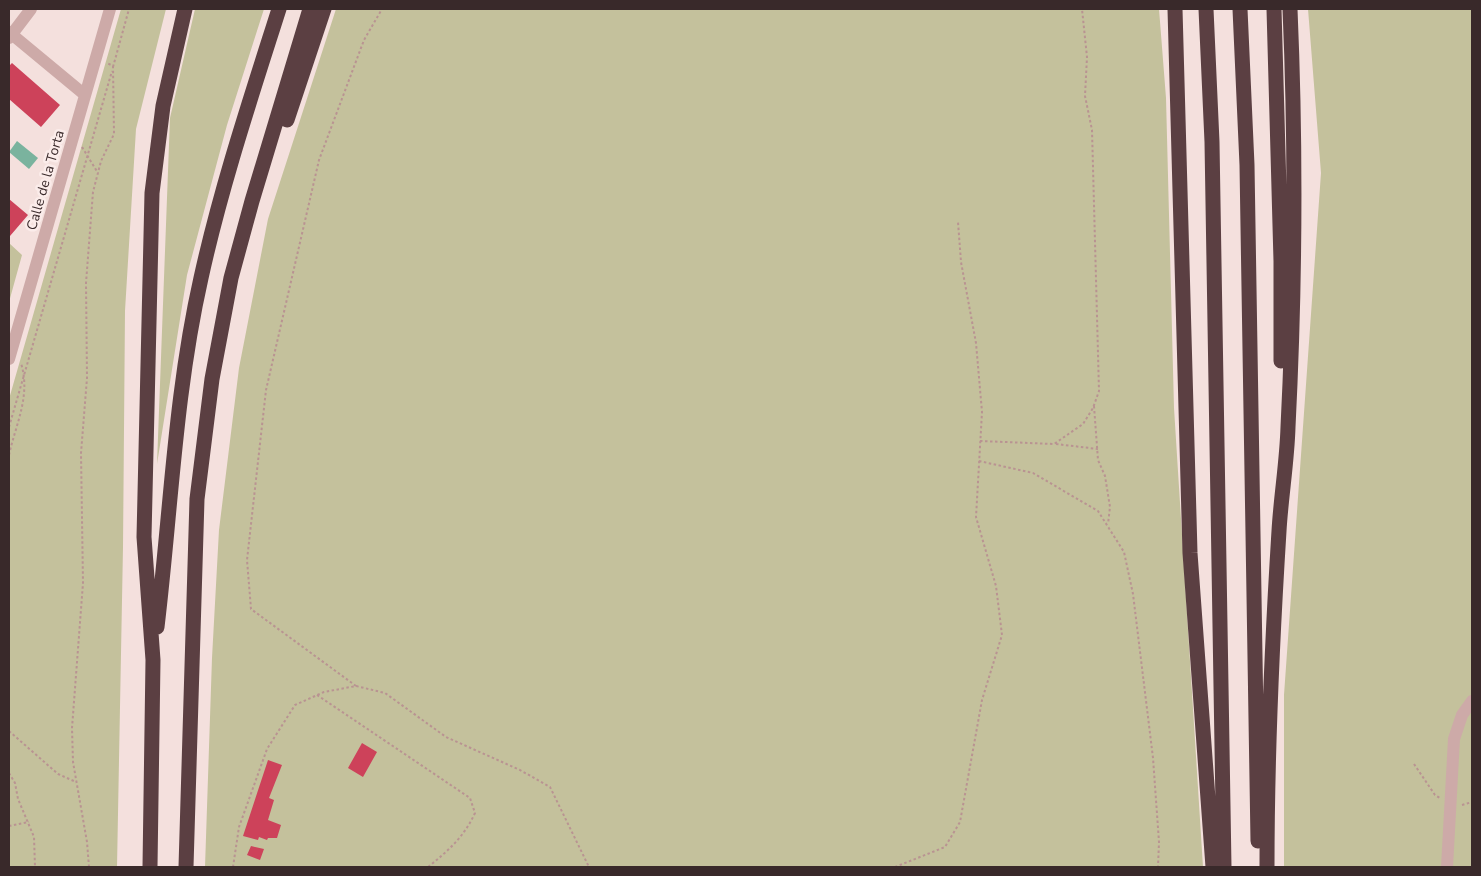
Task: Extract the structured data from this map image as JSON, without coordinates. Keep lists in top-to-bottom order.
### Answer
{
  "streets": {
    "street": ["Calle de la Torta"]
  }
}
